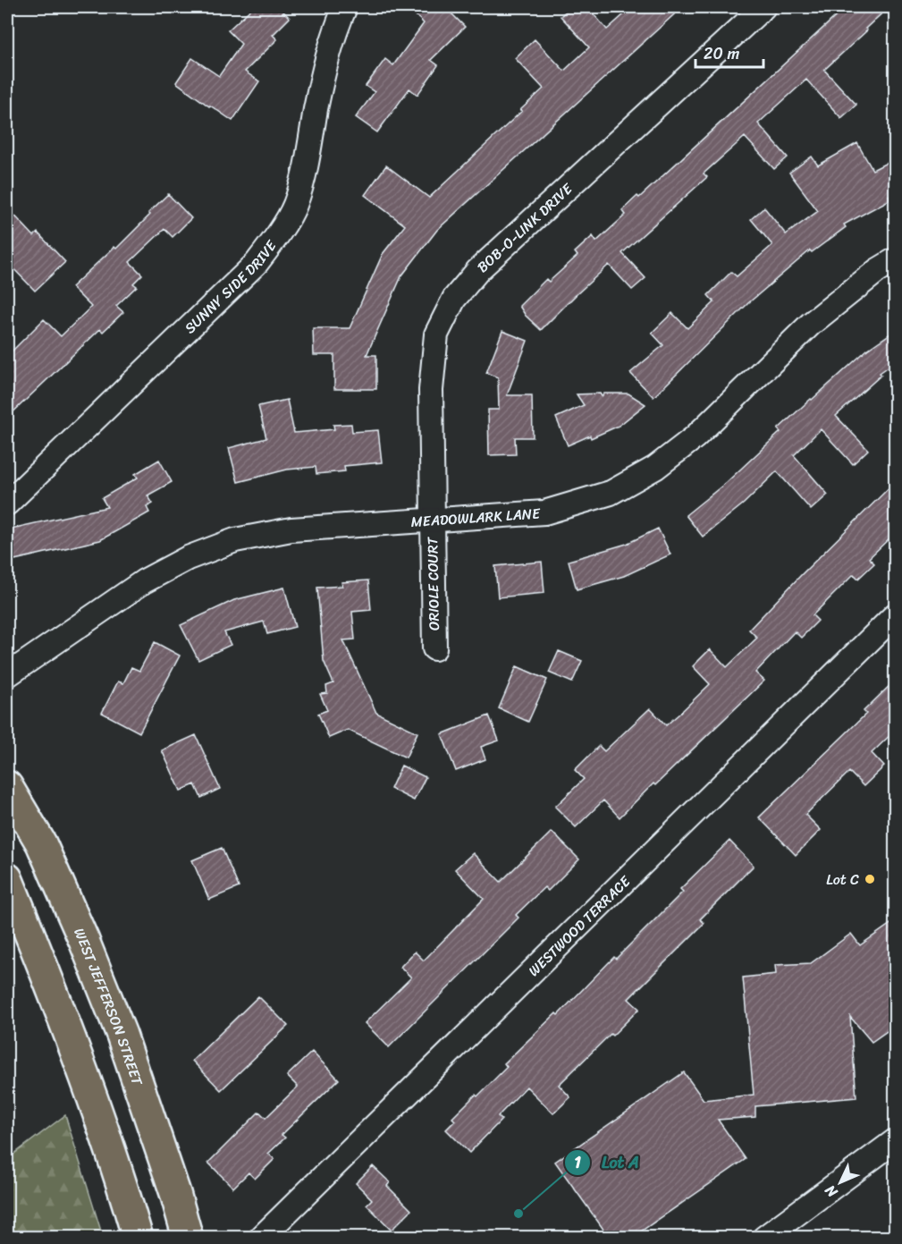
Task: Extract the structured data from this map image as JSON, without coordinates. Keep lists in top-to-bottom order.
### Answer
{
  "streets": {
    "main road": ["WEST JEFFERSON STREET"],
    "street": [
      "BOB-O-LINK DRIVE",
      "SUNNY SIDE DRIVE",
      "MEADOWLARK LANE",
      "ORIOLE COURT",
      "WESTWOOD TERRACE"
    ]
  },
  "crossings": [
    ["BOB-O-LINK DRIVE", "MEADOWLARK LANE"],
    ["BOB-O-LINK DRIVE", "ORIOLE COURT"],
    ["MEADOWLARK LANE", "ORIOLE COURT"]
  ],
  "places": ["Lot C", "Lot A"],
  "scale_bar": "20 m",
  "north": "bottom left"
}
